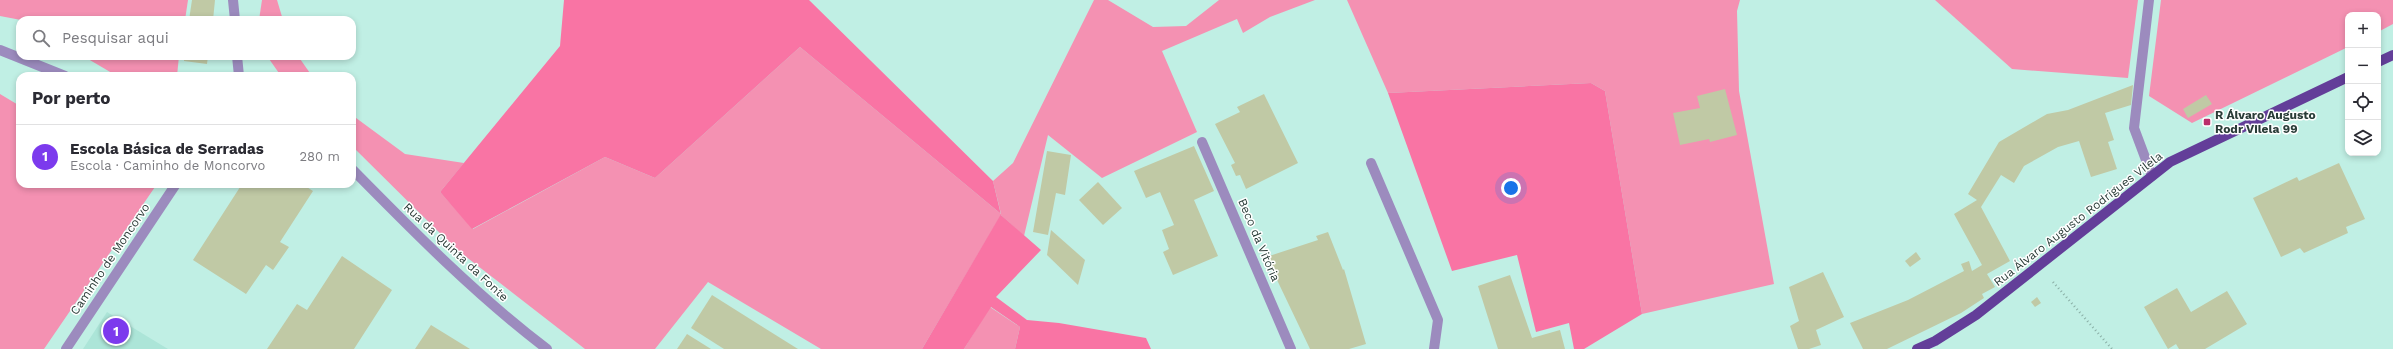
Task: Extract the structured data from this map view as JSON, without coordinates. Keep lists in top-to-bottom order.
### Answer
{
  "streets": {
    "main road": ["Rua Álvaro Augusto Rodrigues Vilela"],
    "street": ["Beco da Vitória", "Rua da Quinta da Fonte", "Caminho de Moncorvo"]
  },
  "places": {
    "transit": ["R Álvaro Augusto Rodr Vilela 99"]
  },
  "page": {
    "map_buttons": ["+", "−"],
    "search": "Pesquisar aqui",
    "heading": "Por perto",
    "list": [
      {
        "mark": "1",
        "name": "Escola Básica de Serradas",
        "note": "Escola · Caminho de Moncorvo",
        "value": "280 m"
      }
    ],
    "pins": "1"
  }
}
